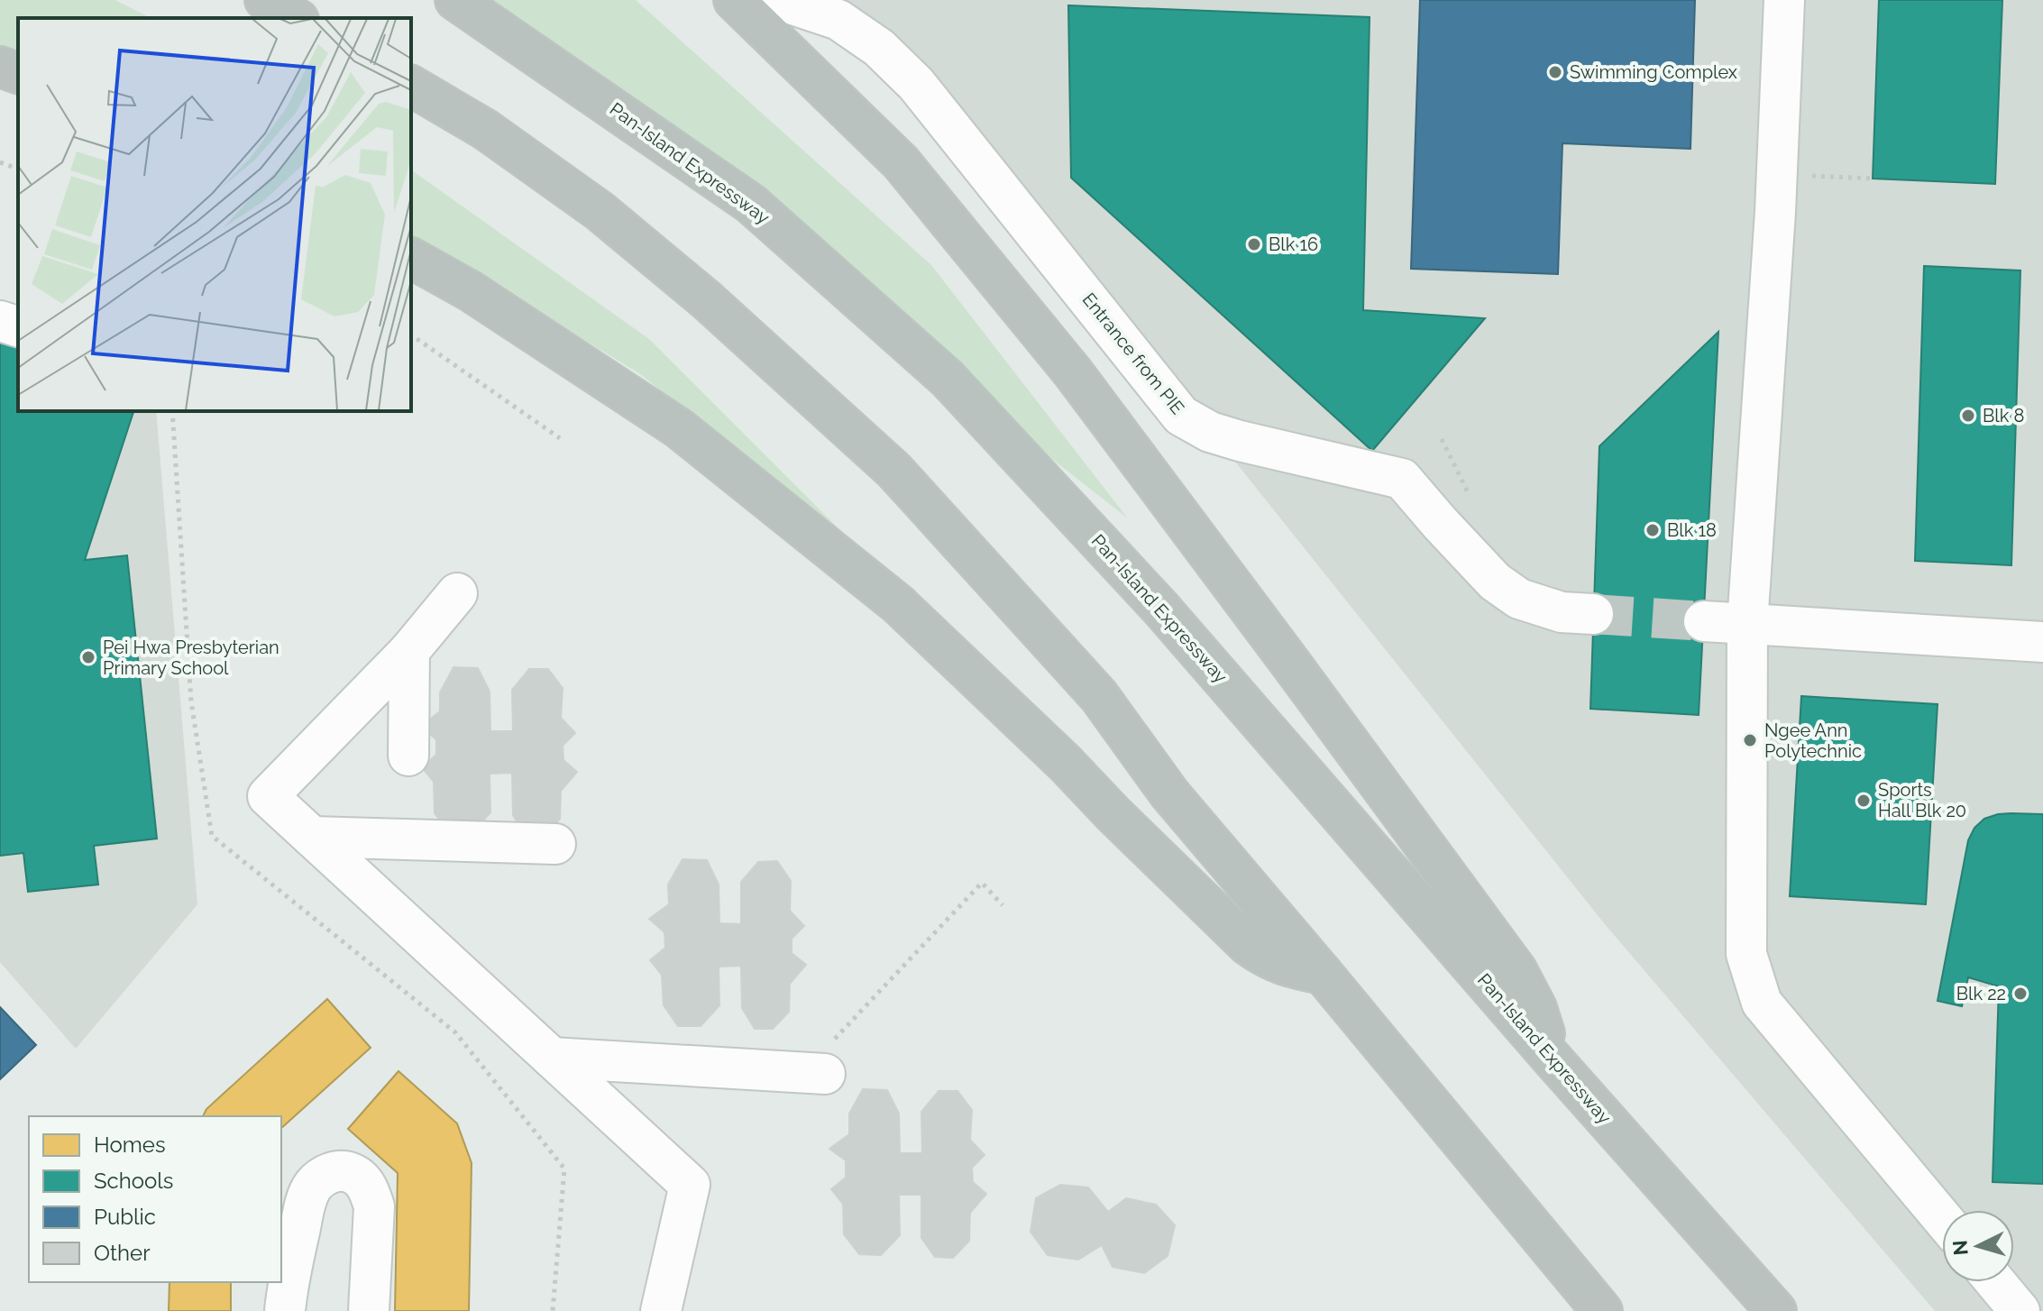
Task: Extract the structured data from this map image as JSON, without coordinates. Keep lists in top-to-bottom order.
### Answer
{
  "streets": {
    "highway": ["Pan-Island Expressway"],
    "lane": ["Entrance from PIE"]
  },
  "places": [
    "Swimming Complex",
    "Blk 16",
    "Blk 8",
    "Blk 18",
    "Pei Hwa Presbyterian Primary School",
    "Ngee Ann Polytechnic",
    "Sports Hall Blk 20",
    "Blk 22"
  ],
  "legend": [
    "Homes",
    "Schools",
    "Public",
    "Other"
  ],
  "north": "left"
}
